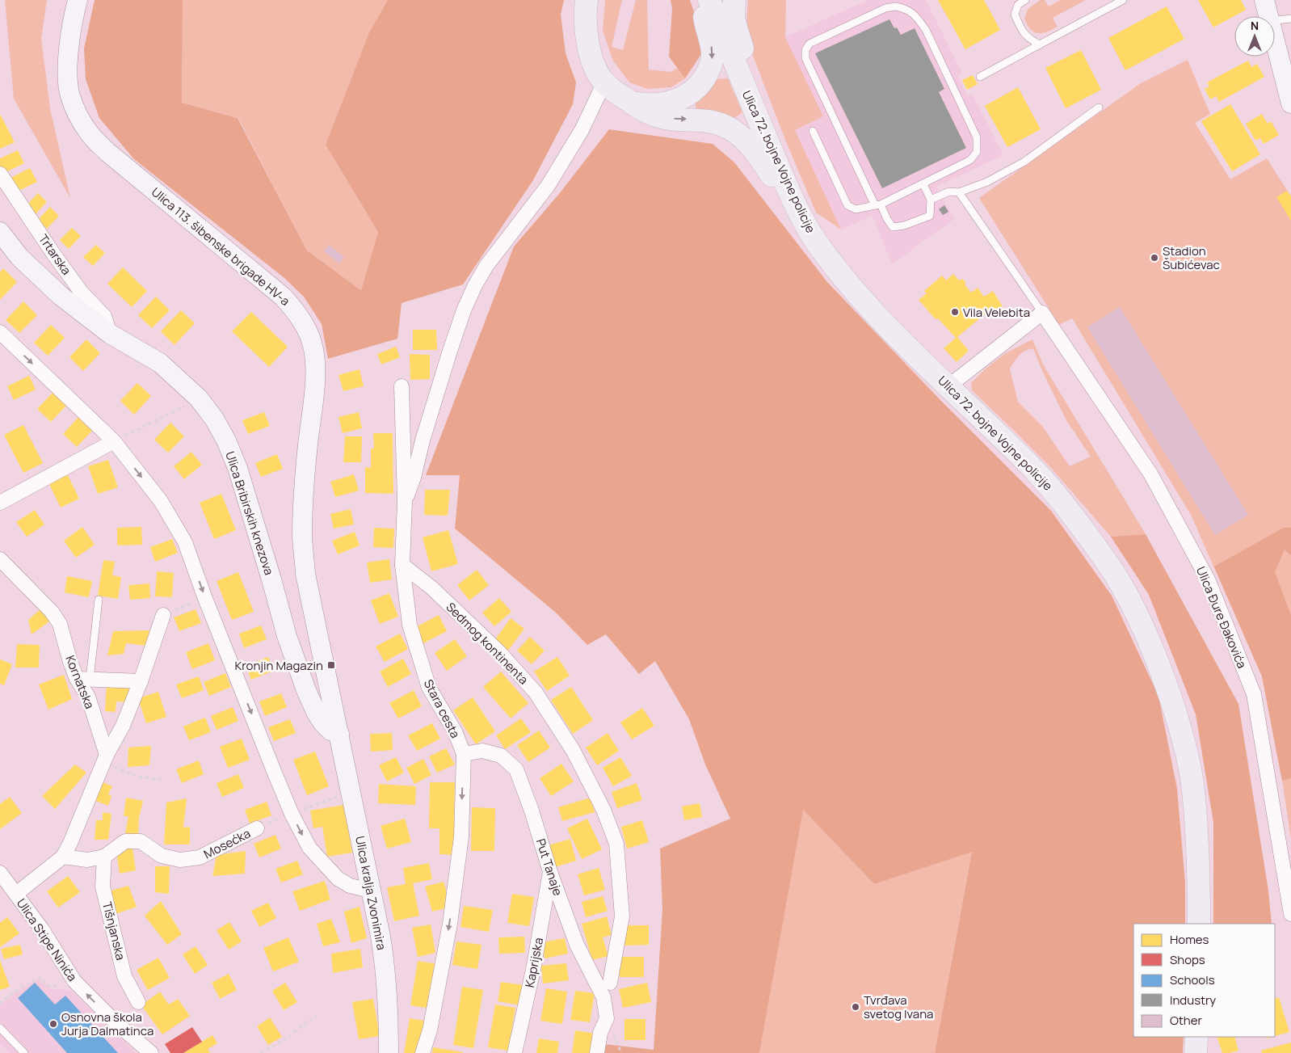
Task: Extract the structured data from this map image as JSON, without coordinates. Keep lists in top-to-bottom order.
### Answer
{
  "streets": {
    "main road": [
      "Ulica 72. bojne Vojne policije",
      "Ulica 113. šibenske brigade HV-a",
      "Ulica Bribirskih knezova",
      "Ulica kralja Zvonimira"
    ],
    "street": [
      "Trtarska",
      "Ulica Đure Đakovića",
      "Sedmog kontinenta",
      "Kornatska",
      "Stara cesta",
      "Mosećka",
      "Put Tanaje",
      "Tišnjanska",
      "Ulica Stipe Ninića",
      "Kaprijska"
    ]
  },
  "crossings": [
    ["Ulica 113. šibenske brigade HV-a", "Ulica Bribirskih knezova"],
    ["Ulica 113. šibenske brigade HV-a", "Ulica kralja Zvonimira"],
    ["Trtarska", "Ulica Bribirskih knezova"],
    ["Ulica Bribirskih knezova", "Ulica kralja Zvonimira"],
    ["Sedmog kontinenta", "Stara cesta"],
    ["Stara cesta", "Put Tanaje"],
    ["Mosećka", "Tišnjanska"],
    ["Put Tanaje", "Kaprijska"]
  ],
  "one_way": ["Stara cesta", "Ulica Stipe Ninića"],
  "places": {
    "other": [
      "Stadion Šubićevac",
      "Vila Velebita",
      "Tvrđava svetog Ivana",
      "Osnovna škola Jurja Dalmatinca"
    ],
    "transit": ["Kronjin Magazin"]
  },
  "legend": [
    "Homes",
    "Shops",
    "Schools",
    "Industry",
    "Other"
  ],
  "north": "top"
}
